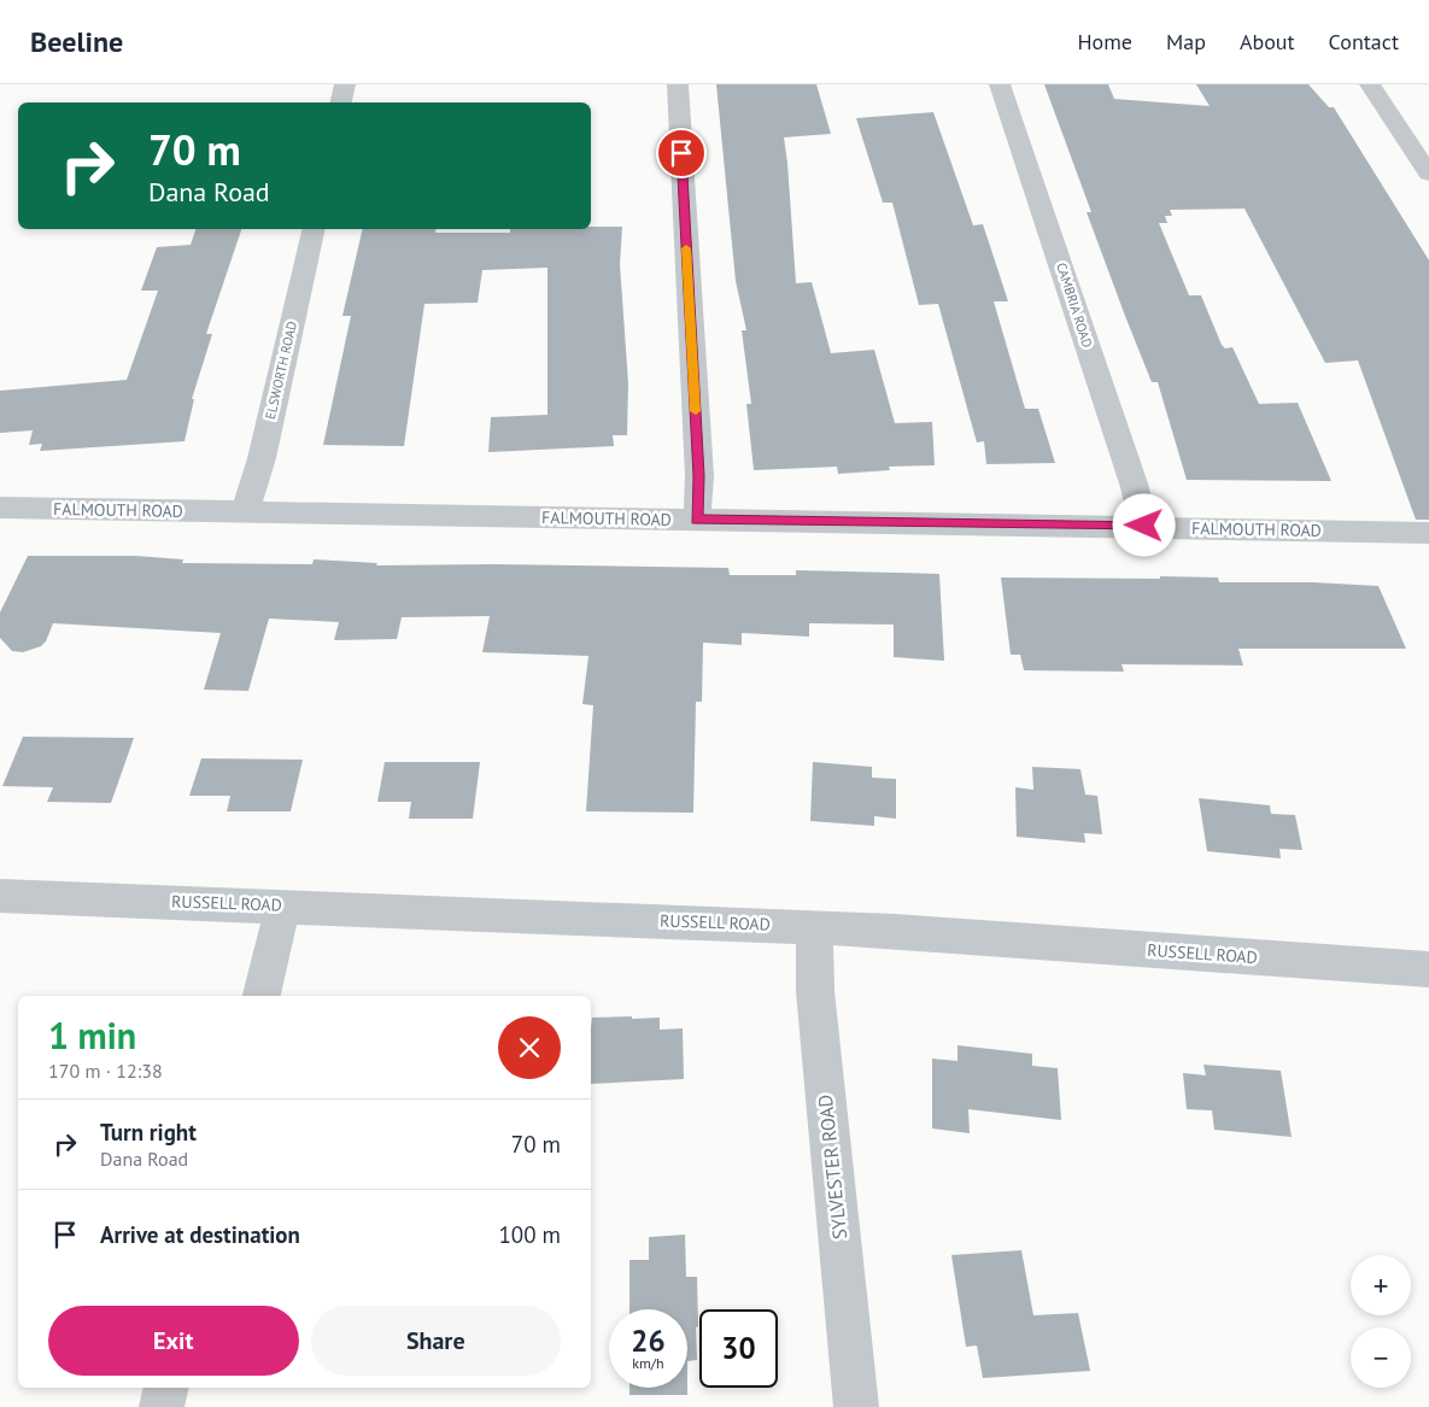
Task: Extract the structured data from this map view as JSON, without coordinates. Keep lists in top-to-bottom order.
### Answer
{
  "streets": {
    "street": [
      "CAMBRIA ROAD",
      "ELSWORTH ROAD",
      "FALMOUTH ROAD",
      "RUSSELL ROAD",
      "SYLVESTER ROAD"
    ]
  },
  "crossings": [
    ["CAMBRIA ROAD", "FALMOUTH ROAD"],
    ["ELSWORTH ROAD", "FALMOUTH ROAD"],
    ["RUSSELL ROAD", "SYLVESTER ROAD"]
  ],
  "page": {
    "header": "Beeline",
    "nav": [
      "Home",
      "Map",
      "About",
      "Contact"
    ],
    "turn": ["70 m", "Dana Road"],
    "heading": ["1 min", "170 m · 12:38"],
    "list": [
      {
        "name": "Turn right",
        "note": "Dana Road",
        "value": "70 m"
      },
      {
        "name": "Arrive at destination",
        "value": "100 m"
      }
    ],
    "map_buttons": ["+", "−"],
    "buttons": ["Exit", "Share"],
    "speed": "26 km/h",
    "limit": "30"
  }
}
